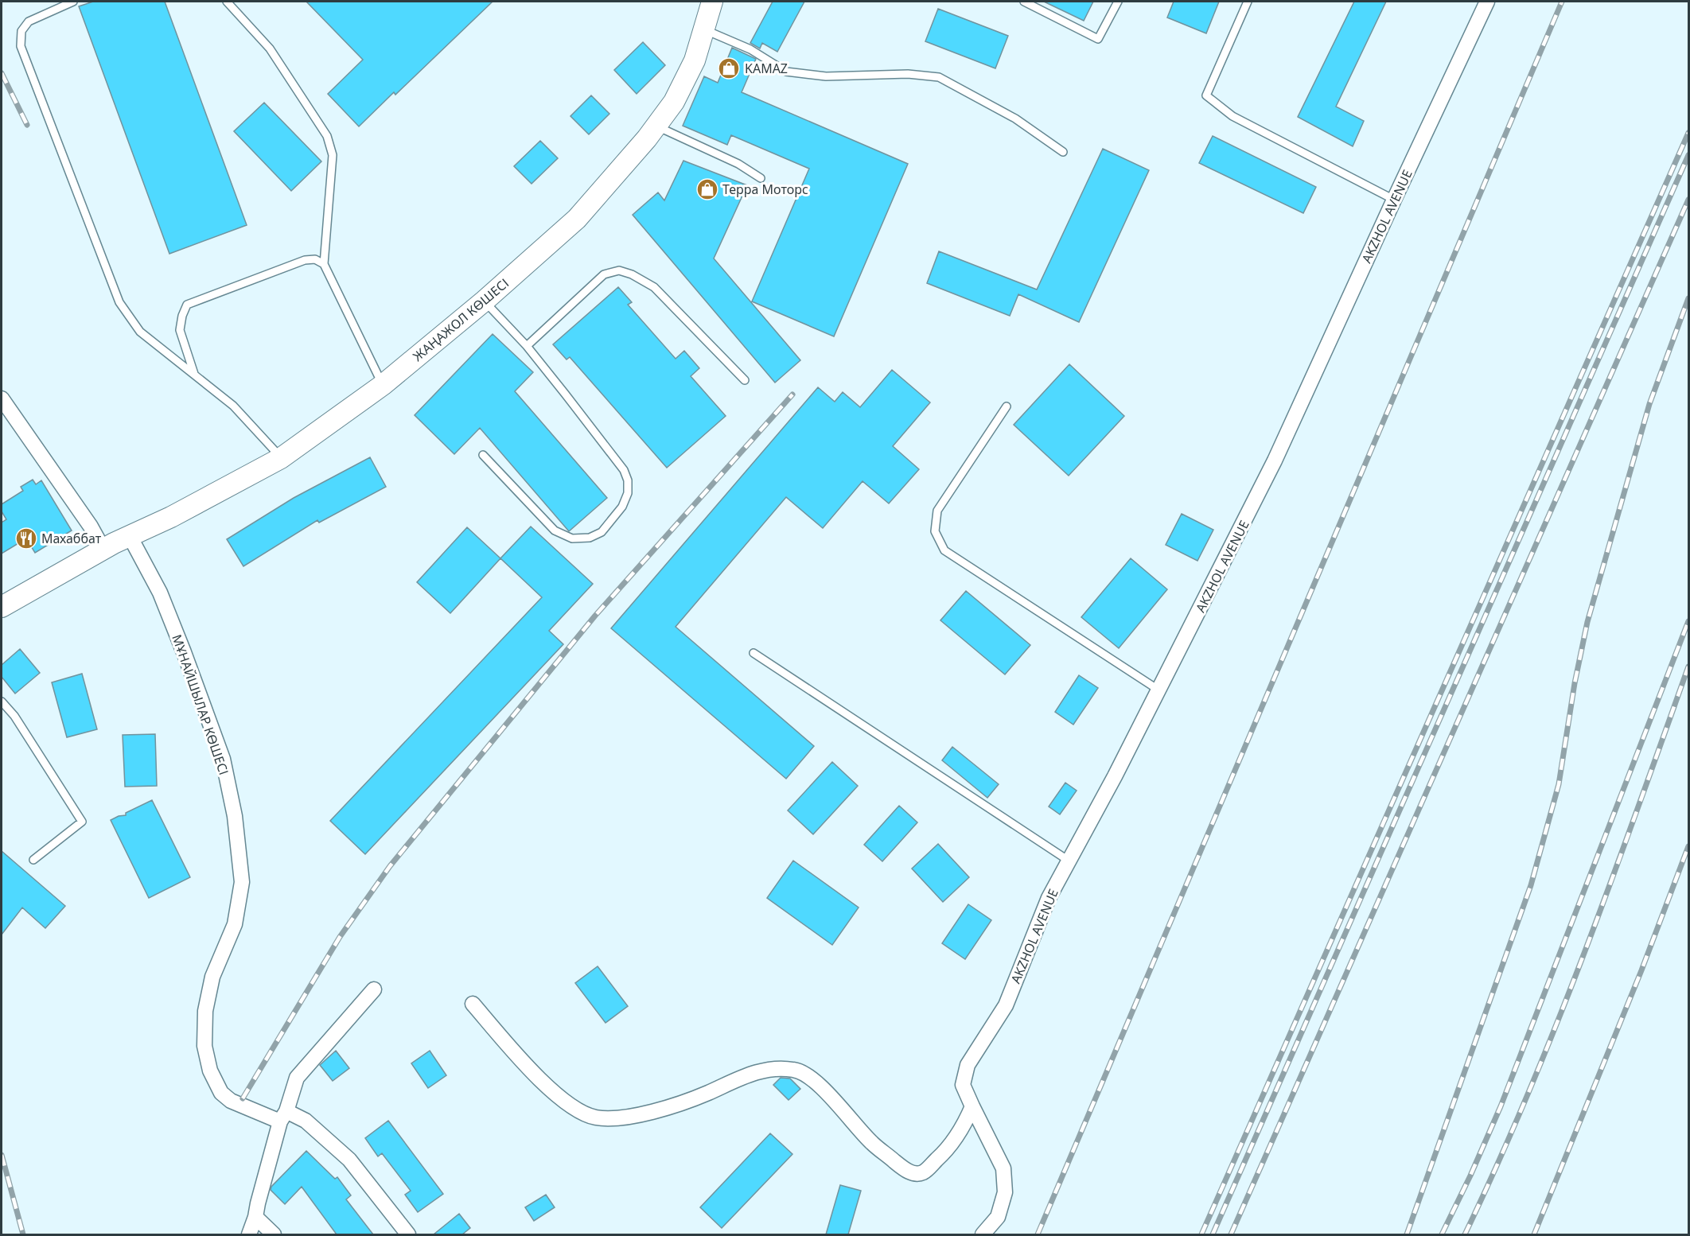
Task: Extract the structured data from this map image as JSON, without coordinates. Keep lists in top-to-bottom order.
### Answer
{
  "streets": {
    "main road": ["ЖАҢАЖОЛ КӨШЕСІ"],
    "street": ["AKZHOL AVENUE", "МҰНАЙШЫЛАР КӨШЕСІ"]
  },
  "crossings": [
    ["ЖАҢАЖОЛ КӨШЕСІ", "МҰНАЙШЫЛАР КӨШЕСІ"]
  ],
  "places": {
    "shop": ["KAMAZ", "Терра Моторс"],
    "restaurant": ["Махаббат"]
  }
}
